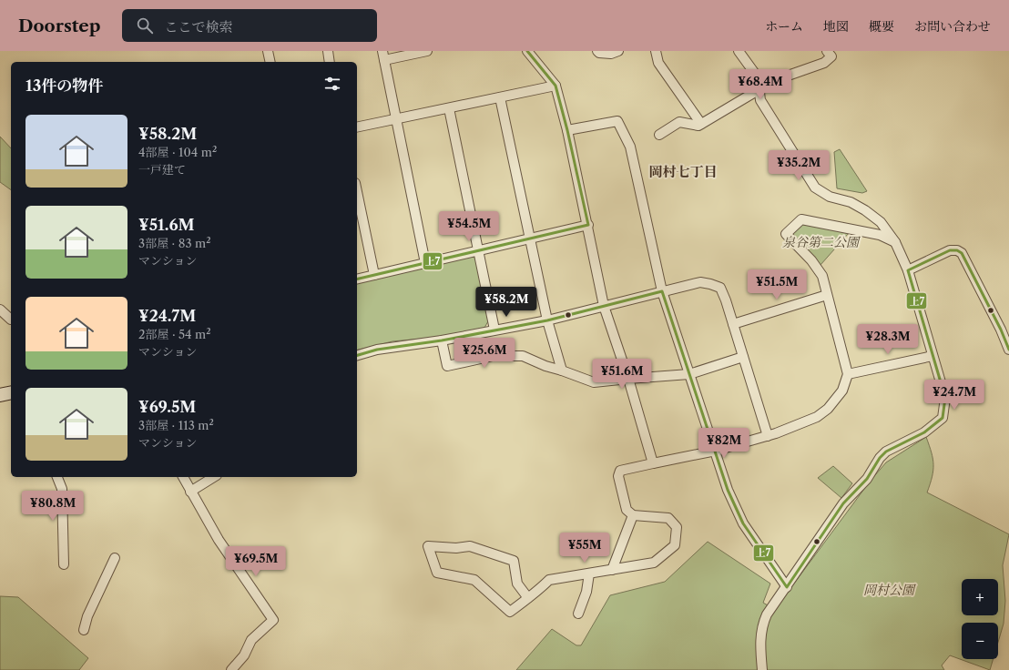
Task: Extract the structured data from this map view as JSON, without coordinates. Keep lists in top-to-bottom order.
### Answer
{
  "districts": ["岡村七丁目"],
  "parks": ["泉谷第二公園", "岡村公園"],
  "lines": ["transit line 上7"],
  "page": {
    "header": "Doorstep",
    "search": "ここで検索",
    "nav": [
      "ホーム",
      "地図",
      "概要",
      "お問い合わせ"
    ],
    "heading": "13件の物件",
    "price": [
      "¥68.4M",
      "¥35.2M",
      "¥54.5M",
      "¥51.5M",
      "¥58.2M",
      "¥28.3M",
      "¥25.6M",
      "¥51.6M",
      "¥24.7M",
      "¥82M",
      "¥80.8M",
      "¥55M",
      "¥69.5M"
    ],
    "list": [
      {
        "name": "¥58.2M",
        "note": "4部屋 · 104 m² · 一戸建て"
      },
      {
        "name": "¥51.6M",
        "note": "3部屋 · 83 m² · マンション"
      },
      {
        "name": "¥24.7M",
        "note": "2部屋 · 54 m² · マンション"
      },
      {
        "name": "¥69.5M",
        "note": "3部屋 · 113 m² · マンション"
      }
    ],
    "map_buttons": ["+", "−"]
  }
}
